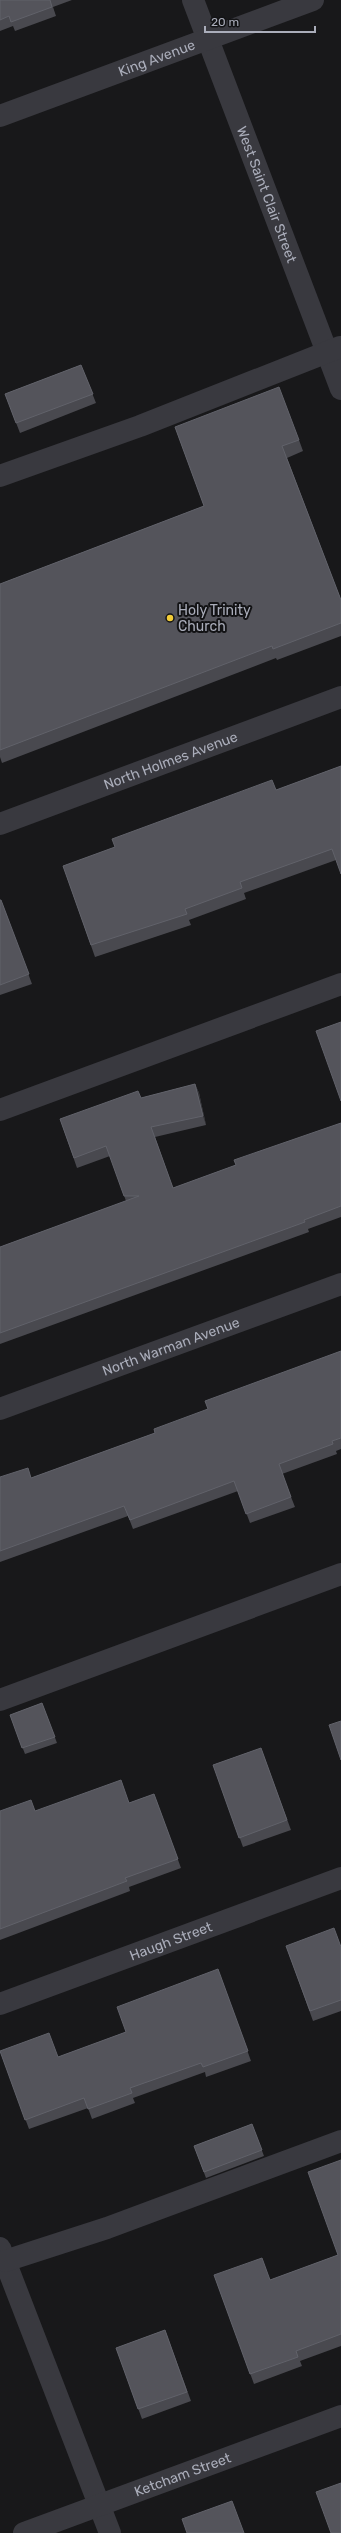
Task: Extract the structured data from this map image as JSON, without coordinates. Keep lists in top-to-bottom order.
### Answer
{
  "streets": {
    "street": [
      "King Avenue",
      "West Saint Clair Street",
      "North Holmes Avenue",
      "North Warman Avenue",
      "Haugh Street",
      "Ketcham Street"
    ]
  },
  "crossings": [
    ["King Avenue", "West Saint Clair Street"]
  ],
  "places": ["Holy Trinity Church"],
  "scale_bar": "20 m"
}
